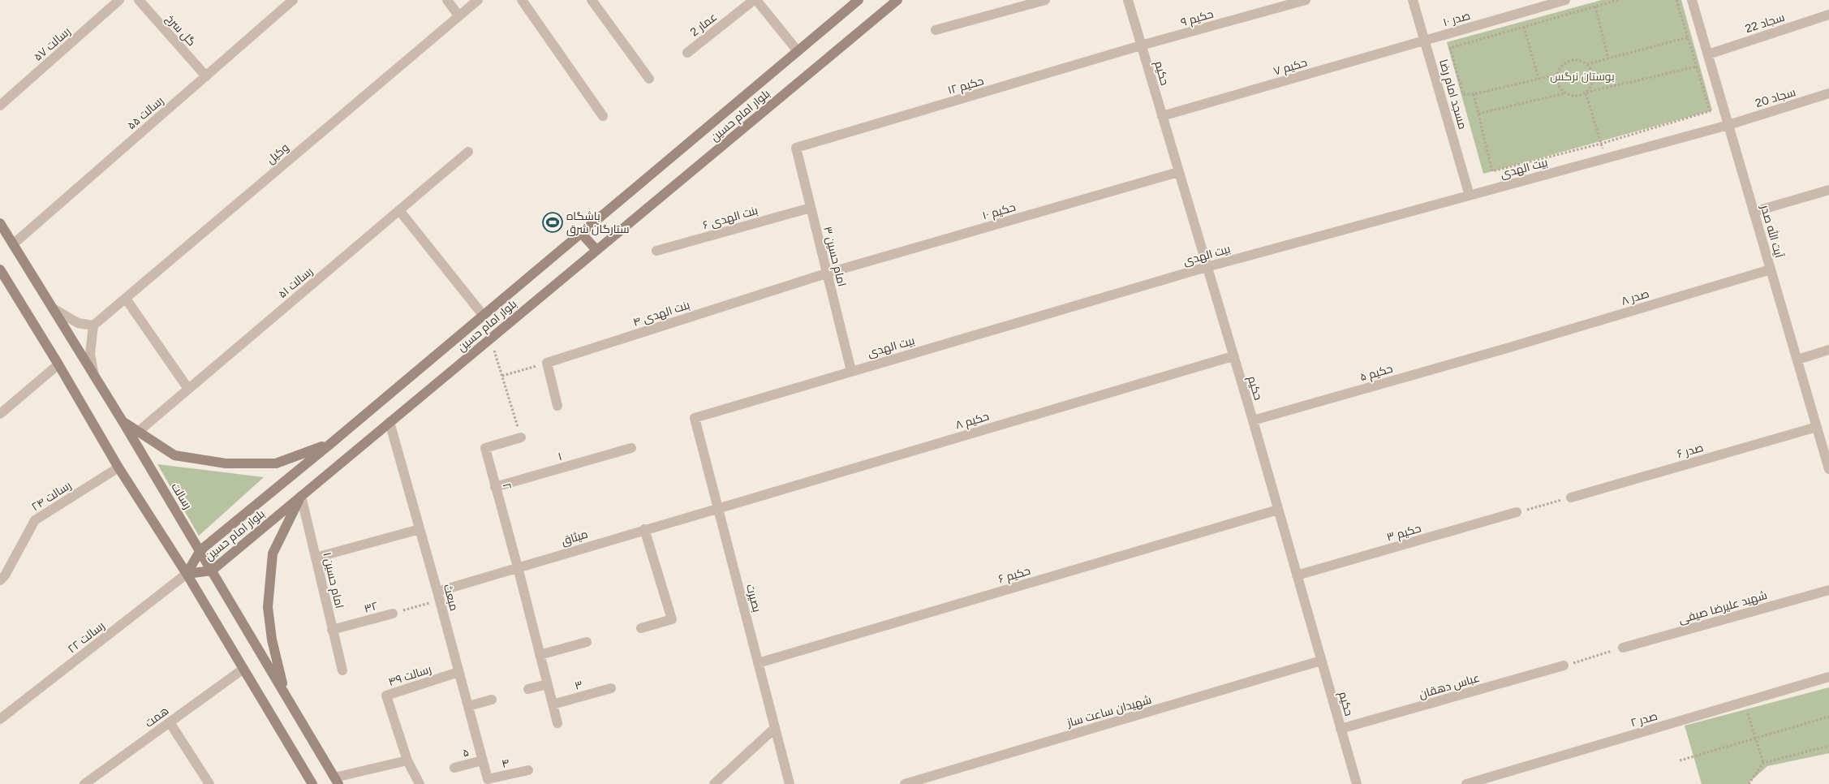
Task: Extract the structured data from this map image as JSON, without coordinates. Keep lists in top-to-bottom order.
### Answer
{
  "streets": {
    "main road": ["بلوار امام حسین", "رسالت"],
    "street": [
      "حکیم ۹",
      "صدر ۱۰",
      "سجاد 22",
      "عمار 2",
      "گل سرخ",
      "رسالت ۵۷",
      "حکیم ۷",
      "حکیم",
      "حکیم ۱۲",
      "مسجد امام رضا",
      "سجاد 20",
      "رسالت ۵۵",
      "وکیل",
      "بیت الهدی",
      "حکیم ۱۰",
      "بنت الهدی ۶",
      "آیت الله صدر",
      "امام حسین ۳",
      "رسالت ۵۱",
      "صدر ۸",
      "بنت الهدی ۴",
      "حکیم ۵",
      "حکیم ۸",
      "صدر ۶",
      "۱",
      "۲",
      "رسالت ۲۴",
      "حکیم ۳",
      "میثاق",
      "حکیم ۶",
      "امام حسین ۱",
      "مبعث",
      "بصیرت",
      "۳۲",
      "شهید علیرضا صیفی",
      "رسالت ۲۲",
      "رسالت ۴۹",
      "۳",
      "عباس دهقان",
      "شهیدان ساعت ساز",
      "همت",
      "صدر ۲",
      "۵",
      "۴"
    ]
  },
  "crossings": [
    ["حکیم ۹", "حکیم"],
    ["حکیم ۹", "حکیم ۱۲"],
    ["صدر ۱۰", "حکیم ۷"],
    ["صدر ۱۰", "مسجد امام رضا"],
    ["سجاد 22", "آیت الله صدر"],
    ["گل سرخ", "رسالت ۵۵"],
    ["حکیم ۷", "حکیم"],
    ["حکیم ۷", "مسجد امام رضا"],
    ["حکیم", "حکیم ۱۲"],
    ["حکیم", "بیت الهدی"],
    ["حکیم", "حکیم ۱۰"],
    ["حکیم", "حکیم ۵"],
    ["حکیم", "حکیم ۸"],
    ["حکیم", "حکیم ۳"],
    ["حکیم", "حکیم ۶"],
    ["حکیم", "عباس دهقان"],
    ["حکیم", "شهیدان ساعت ساز"],
    ["حکیم ۱۲", "امام حسین ۳"],
    ["مسجد امام رضا", "بیت الهدی"],
    ["سجاد 20", "بیت الهدی"],
    ["سجاد 20", "آیت الله صدر"],
    ["رسالت ۵۵", "رسالت"],
    ["بلوار امام حسین", "رسالت"],
    ["بلوار امام حسین", "امام حسین ۱"],
    ["بلوار امام حسین", "مبعث"],
    ["بلوار امام حسین", "رسالت ۲۲"],
    ["بیت الهدی", "آیت الله صدر"],
    ["بیت الهدی", "امام حسین ۳"],
    ["بیت الهدی", "بصیرت"],
    ["حکیم ۱۰", "امام حسین ۳"],
    ["حکیم ۱۰", "بنت الهدی ۴"],
    ["بنت الهدی ۶", "امام حسین ۳"],
    ["آیت الله صدر", "صدر ۸"],
    ["آیت الله صدر", "صدر ۶"],
    ["امام حسین ۳", "بنت الهدی ۴"],
    ["صدر ۸", "حکیم ۵"],
    ["حکیم ۸", "میثاق"],
    ["حکیم ۸", "بصیرت"],
    ["۱", "۲"],
    ["۲", "میثاق"],
    ["۲", "۳"],
    ["میثاق", "مبعث"],
    ["میثاق", "بصیرت"],
    ["حکیم ۶", "بصیرت"],
    ["امام حسین ۱", "۳۲"],
    ["مبعث", "رسالت ۴۹"],
    ["مبعث", "۵"],
    ["مبعث", "۴"]
  ],
  "parks": ["بوستان نرگس"],
  "places": {
    "sports": ["باشگاه ستارگان شرق"]
  }
}
